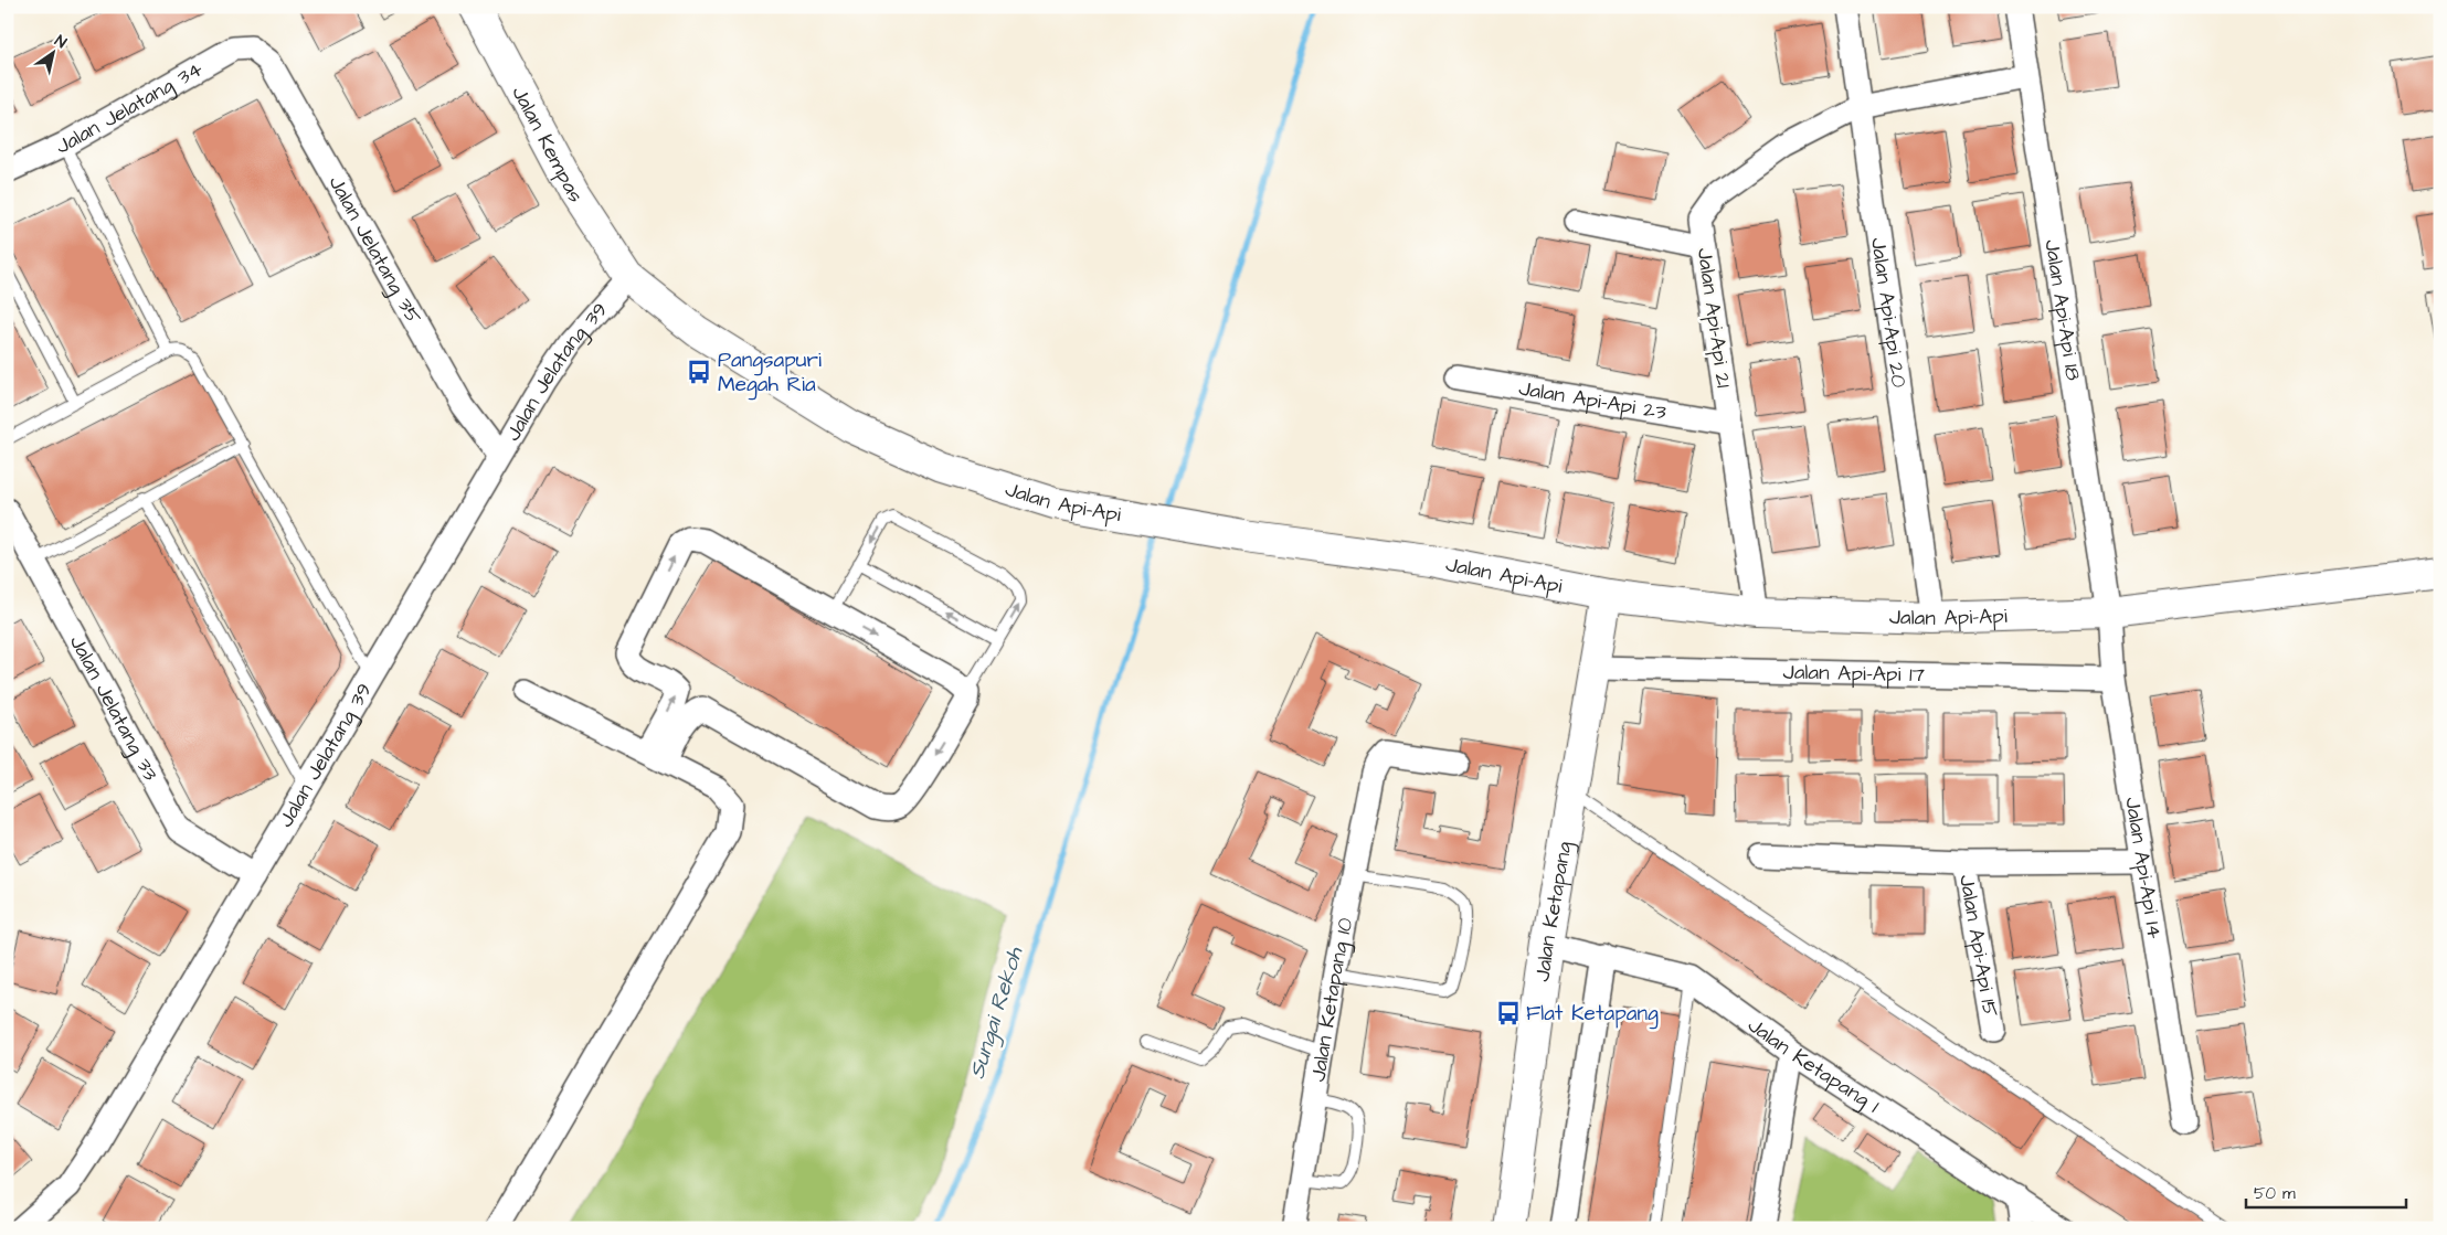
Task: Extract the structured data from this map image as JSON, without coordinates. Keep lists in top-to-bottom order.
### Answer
{
  "streets": {
    "street": [
      "Jalan Jelatang 34",
      "Jalan Kempas",
      "Jalan Jelatang 35",
      "Jalan Api-Api 18",
      "Jalan Api-Api 20",
      "Jalan Api-Api 21",
      "Jalan Jelatang 39",
      "Jalan Api-Api 23",
      "Jalan Api-Api",
      "Jalan Api-Api 17",
      "Jalan Jelatang 33",
      "Jalan Api-Api 14",
      "Jalan Ketapang",
      "Jalan Api-Api 15",
      "Jalan Ketapang 10",
      "Jalan Ketapang 1"
    ]
  },
  "crossings": [
    ["Jalan Jelatang 34", "Jalan Jelatang 35"],
    ["Jalan Kempas", "Jalan Jelatang 39"],
    ["Jalan Kempas", "Jalan Api-Api"],
    ["Jalan Jelatang 35", "Jalan Jelatang 39"],
    ["Jalan Api-Api 18", "Jalan Api-Api 21"],
    ["Jalan Api-Api 18", "Jalan Api-Api"],
    ["Jalan Api-Api 18", "Jalan Api-Api 14"],
    ["Jalan Api-Api 20", "Jalan Api-Api 21"],
    ["Jalan Api-Api 20", "Jalan Api-Api"],
    ["Jalan Api-Api 21", "Jalan Api-Api 23"],
    ["Jalan Api-Api 21", "Jalan Api-Api"],
    ["Jalan Jelatang 39", "Jalan Api-Api"],
    ["Jalan Jelatang 39", "Jalan Jelatang 33"],
    ["Jalan Api-Api", "Jalan Api-Api 14"],
    ["Jalan Api-Api", "Jalan Ketapang"],
    ["Jalan Api-Api 17", "Jalan Api-Api 14"],
    ["Jalan Api-Api 17", "Jalan Ketapang"],
    ["Jalan Ketapang", "Jalan Ketapang 1"]
  ],
  "water": ["Sungai Rekoh"],
  "places": {
    "bus stop": ["Pangsapuri Megah Ria", "Flat Ketapang"]
  },
  "scale_bar": "50 m",
  "north": "top right"
}
